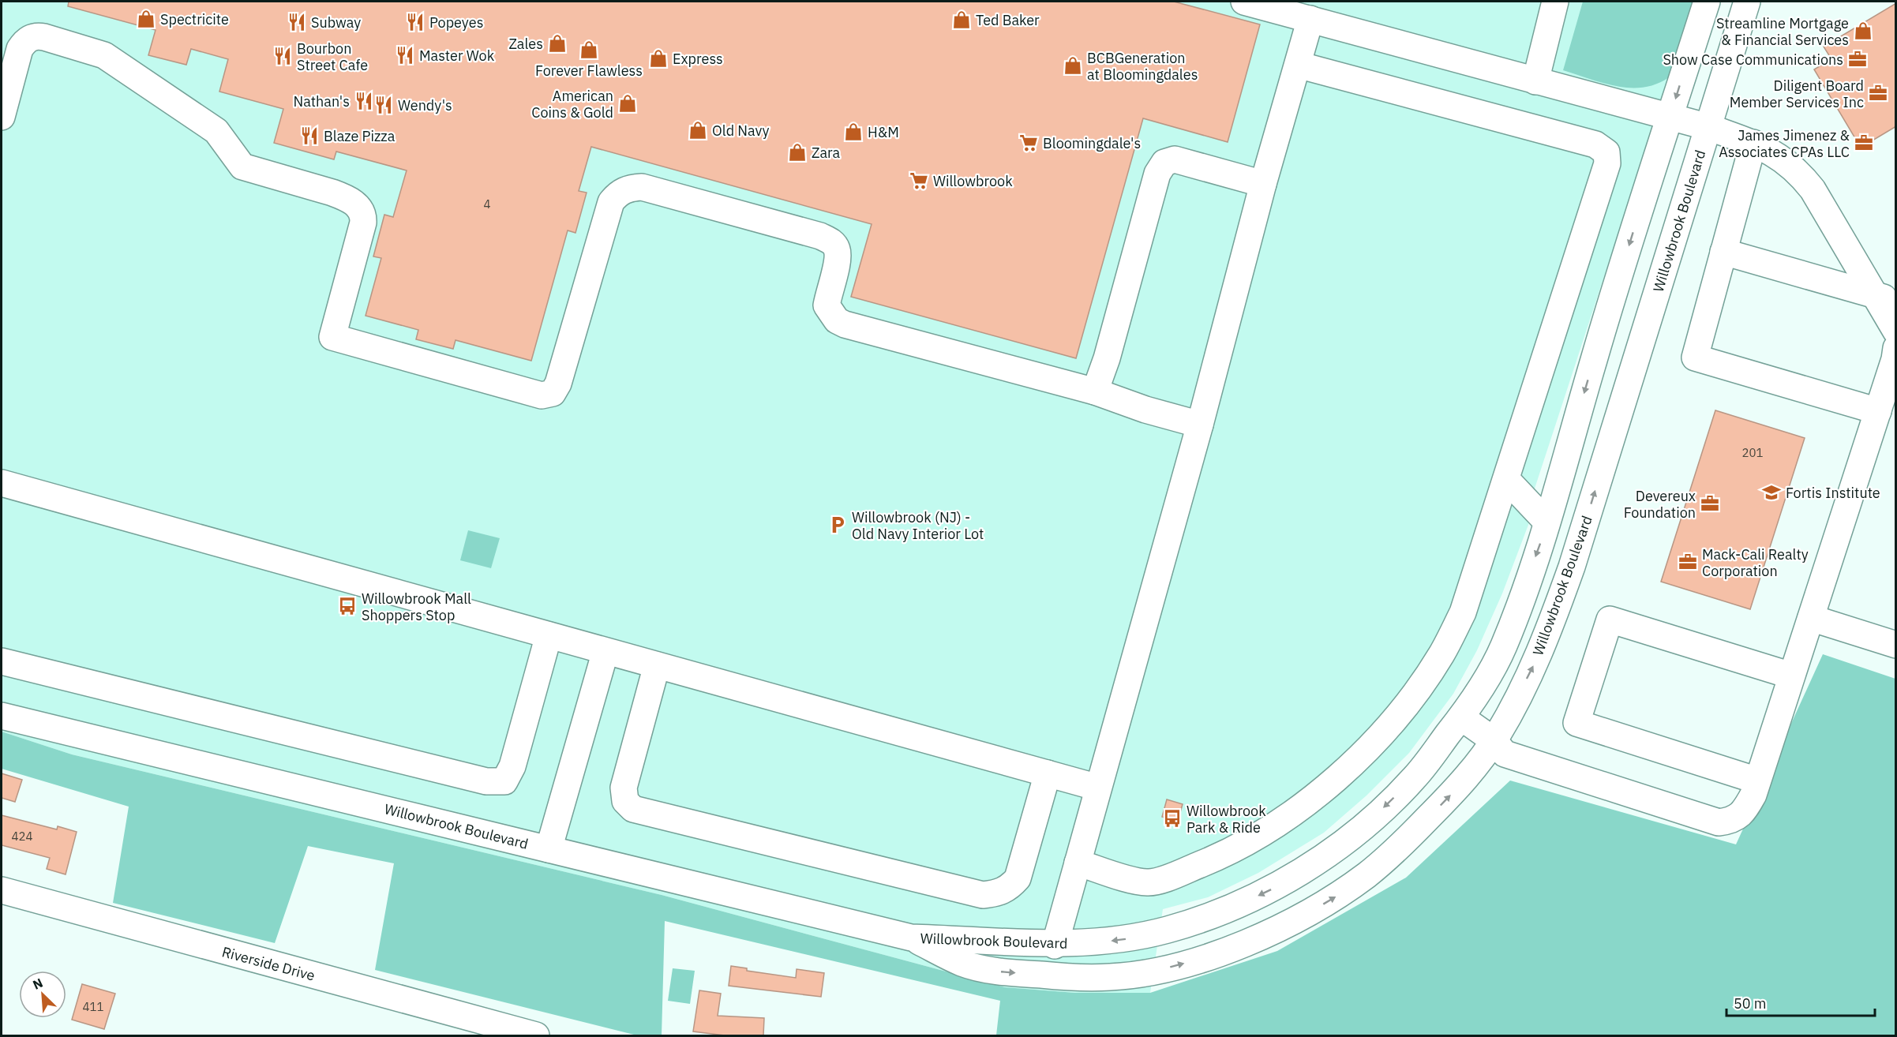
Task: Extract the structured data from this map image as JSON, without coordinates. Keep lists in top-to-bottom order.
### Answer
{
  "streets": {
    "street": ["Willowbrook Boulevard", "Riverside Drive"]
  },
  "places": {
    "shop": [
      "Spectricite",
      "Ted Baker",
      "Streamline Mortgage & Financial Services",
      "Zales",
      "Forever Flawless",
      "Express",
      "BCBGeneration at Bloomingdales",
      "American Coins & Gold",
      "Old Navy",
      "H&M",
      "Zara"
    ],
    "restaurant": [
      "Subway",
      "Popeyes",
      "Master Wok",
      "Bourbon Street Cafe",
      "Nathan's",
      "Wendy's",
      "Blaze Pizza"
    ],
    "office": [
      "Show Case Communications",
      "Diligent Board Member Services Inc",
      "James Jimenez & Associates CPAs LLC",
      "Devereux Foundation",
      "Mack-Cali Realty Corporation"
    ],
    "supermarket": ["Bloomingdale's", "Willowbrook"],
    "school or university": ["Fortis Institute"],
    "parking": ["Willowbrook (NJ) - Old Navy Interior Lot"],
    "bus stop": ["Willowbrook Mall Shoppers Stop", "Willowbrook Park & Ride"]
  },
  "house_numbers": [
    "4",
    "201",
    "424",
    "411"
  ],
  "scale_bar": "50 m",
  "north": "top left"
}
